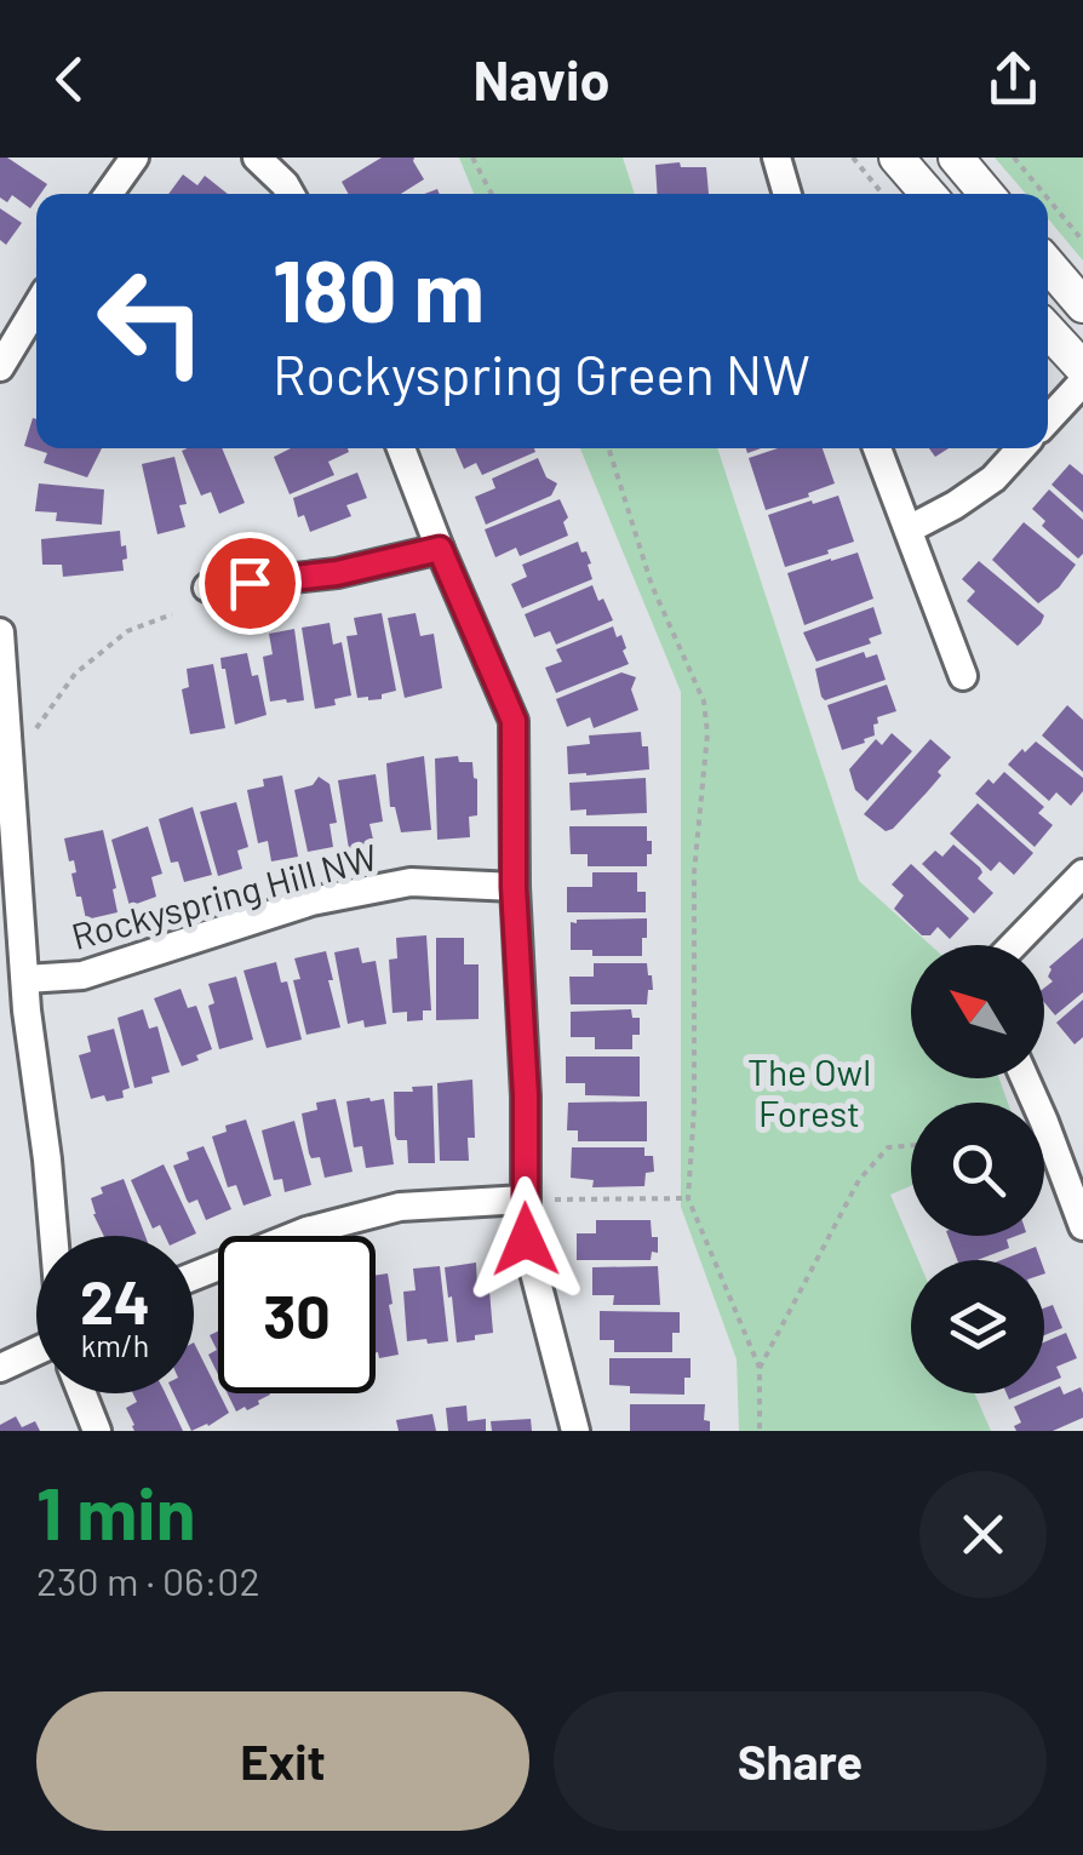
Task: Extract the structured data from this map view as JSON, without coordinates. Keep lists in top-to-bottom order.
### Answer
{
  "streets": {
    "street": ["Rockyspring Hill NW"]
  },
  "parks": ["The Owl Forest"],
  "north": "top left",
  "page": {
    "header": "Navio",
    "turn": ["180 m", "Rockyspring Green NW"],
    "speed": "24 km/h",
    "limit": "30",
    "heading": ["1 min", "230 m · 06:02"],
    "buttons": ["Exit", "Share"]
  }
}
